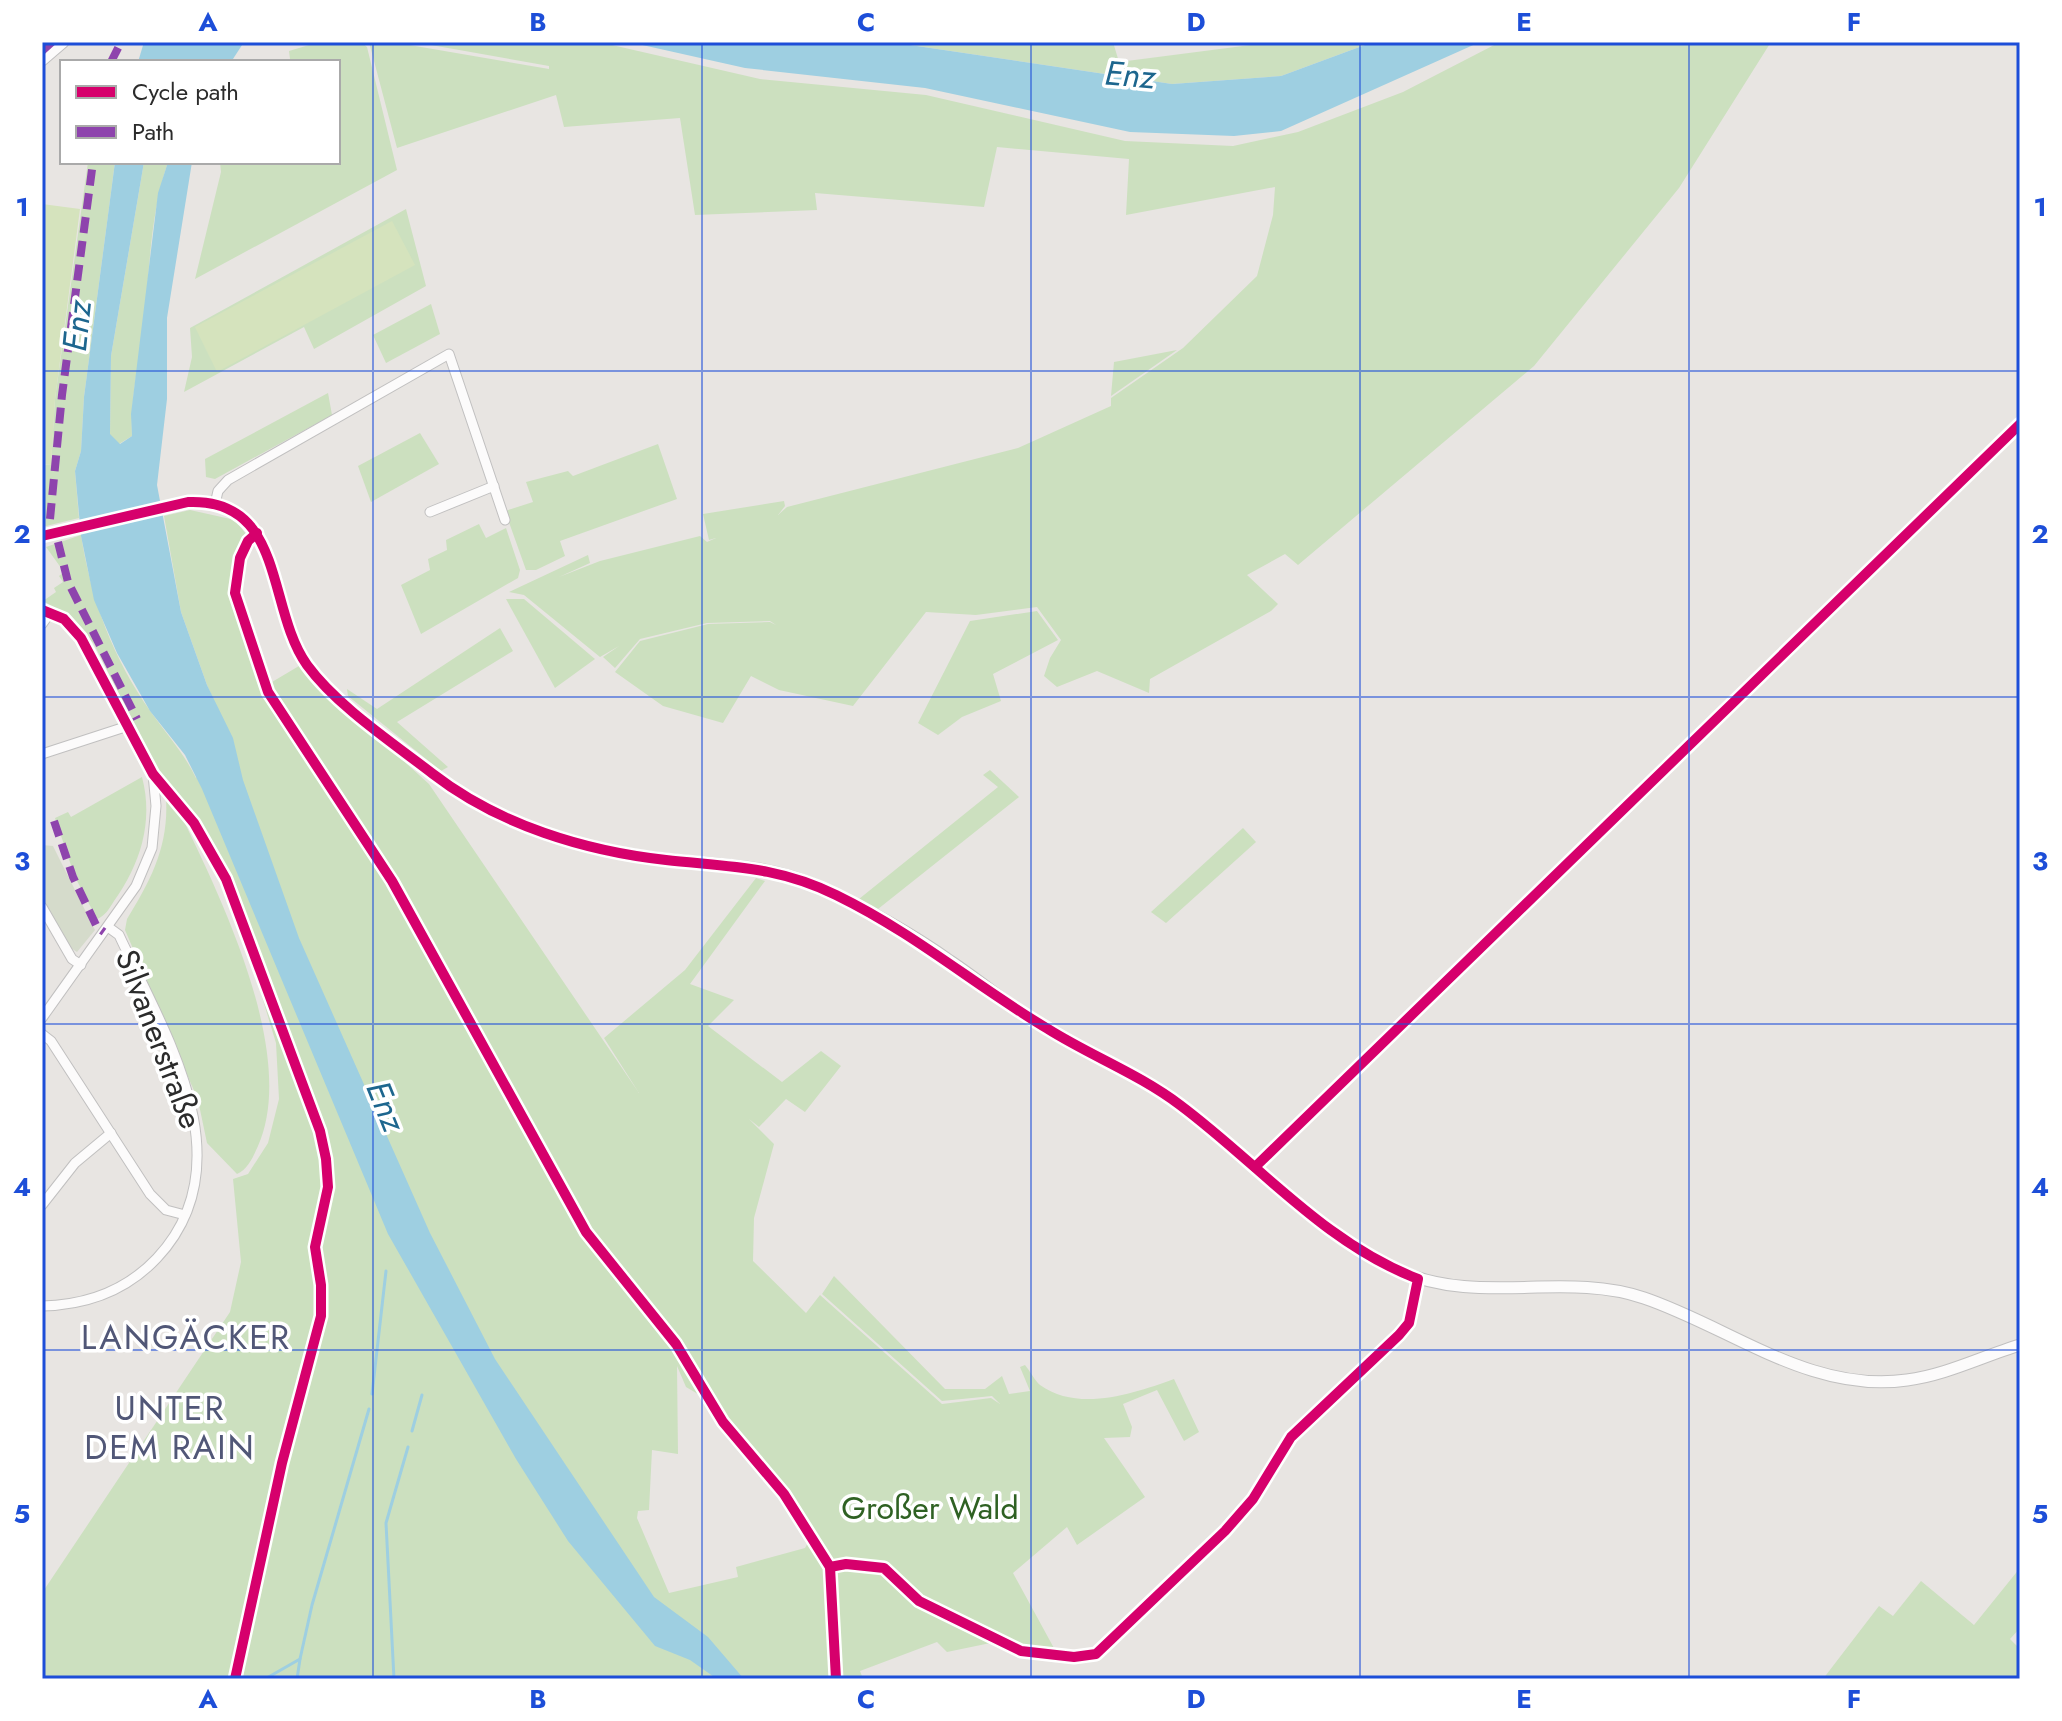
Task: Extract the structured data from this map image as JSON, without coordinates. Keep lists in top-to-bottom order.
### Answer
{
  "streets": {
    "street": ["Silvanerstraße"]
  },
  "districts": ["LANGÄCKER", "UNTER DEM RAIN"],
  "water": ["Enz"],
  "parks": ["Großer Wald"],
  "legend": ["Cycle path", "Path"],
  "grid": {
    "columns": [
      "A",
      "B",
      "C",
      "D",
      "E",
      "F"
    ],
    "rows": [
      "1",
      "2",
      "3",
      "4",
      "5"
    ]
  }
}
